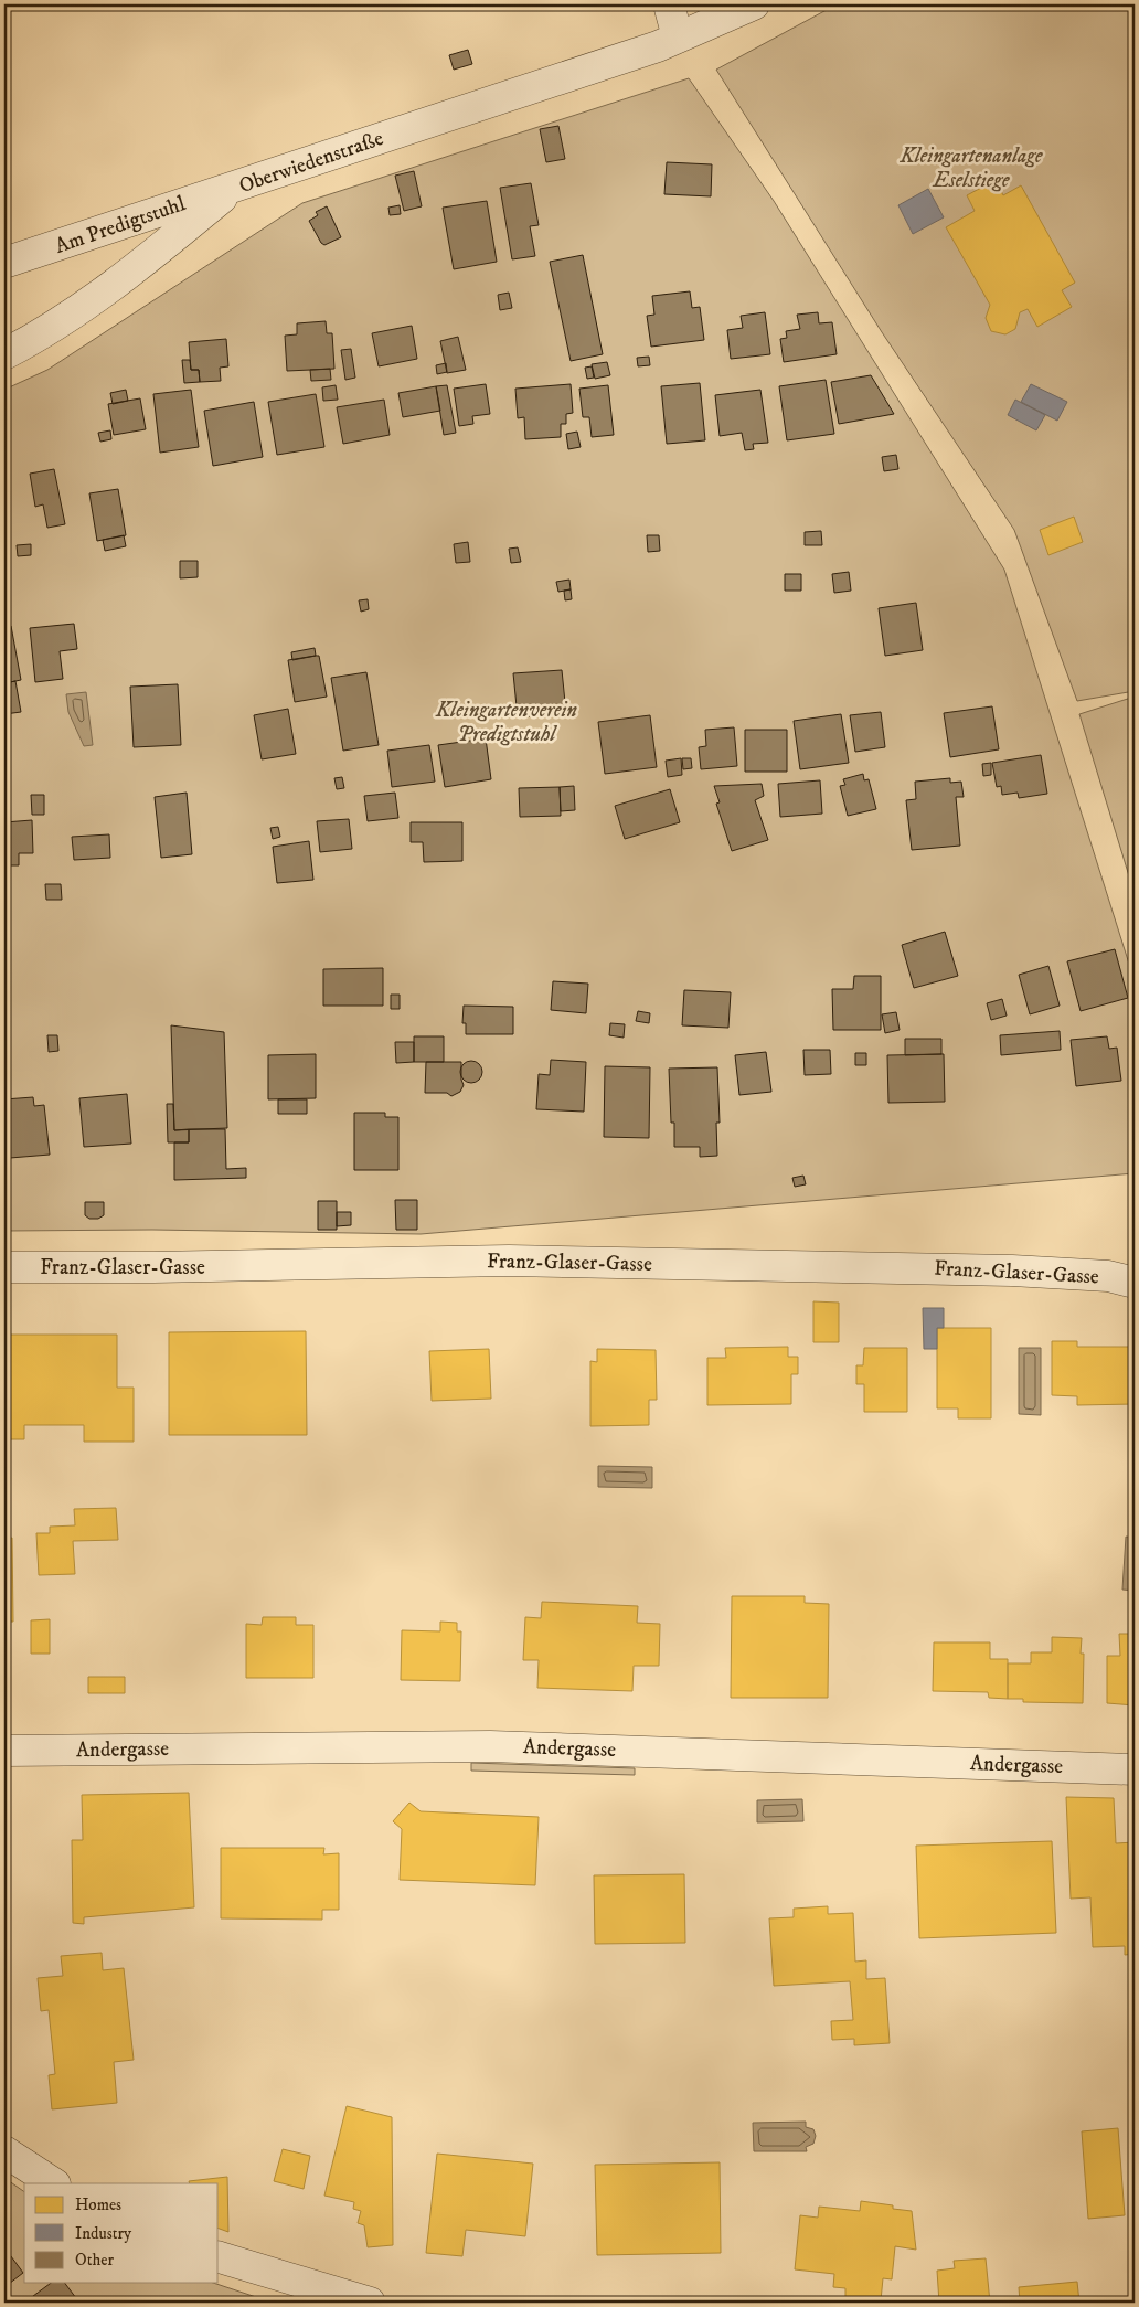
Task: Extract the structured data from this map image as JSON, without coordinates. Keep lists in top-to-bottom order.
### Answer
{
  "streets": {
    "street": [
      "Oberwiedenstraße",
      "Am Predigtstuhl",
      "Franz-Glaser-Gasse",
      "Andergasse"
    ]
  },
  "crossings": [
    ["Oberwiedenstraße", "Am Predigtstuhl"]
  ],
  "parks": ["Kleingartenanlage Eselstiege", "Kleingartenverein Predigtstuhl"],
  "legend": ["Homes", "Industry", "Other"]
}
